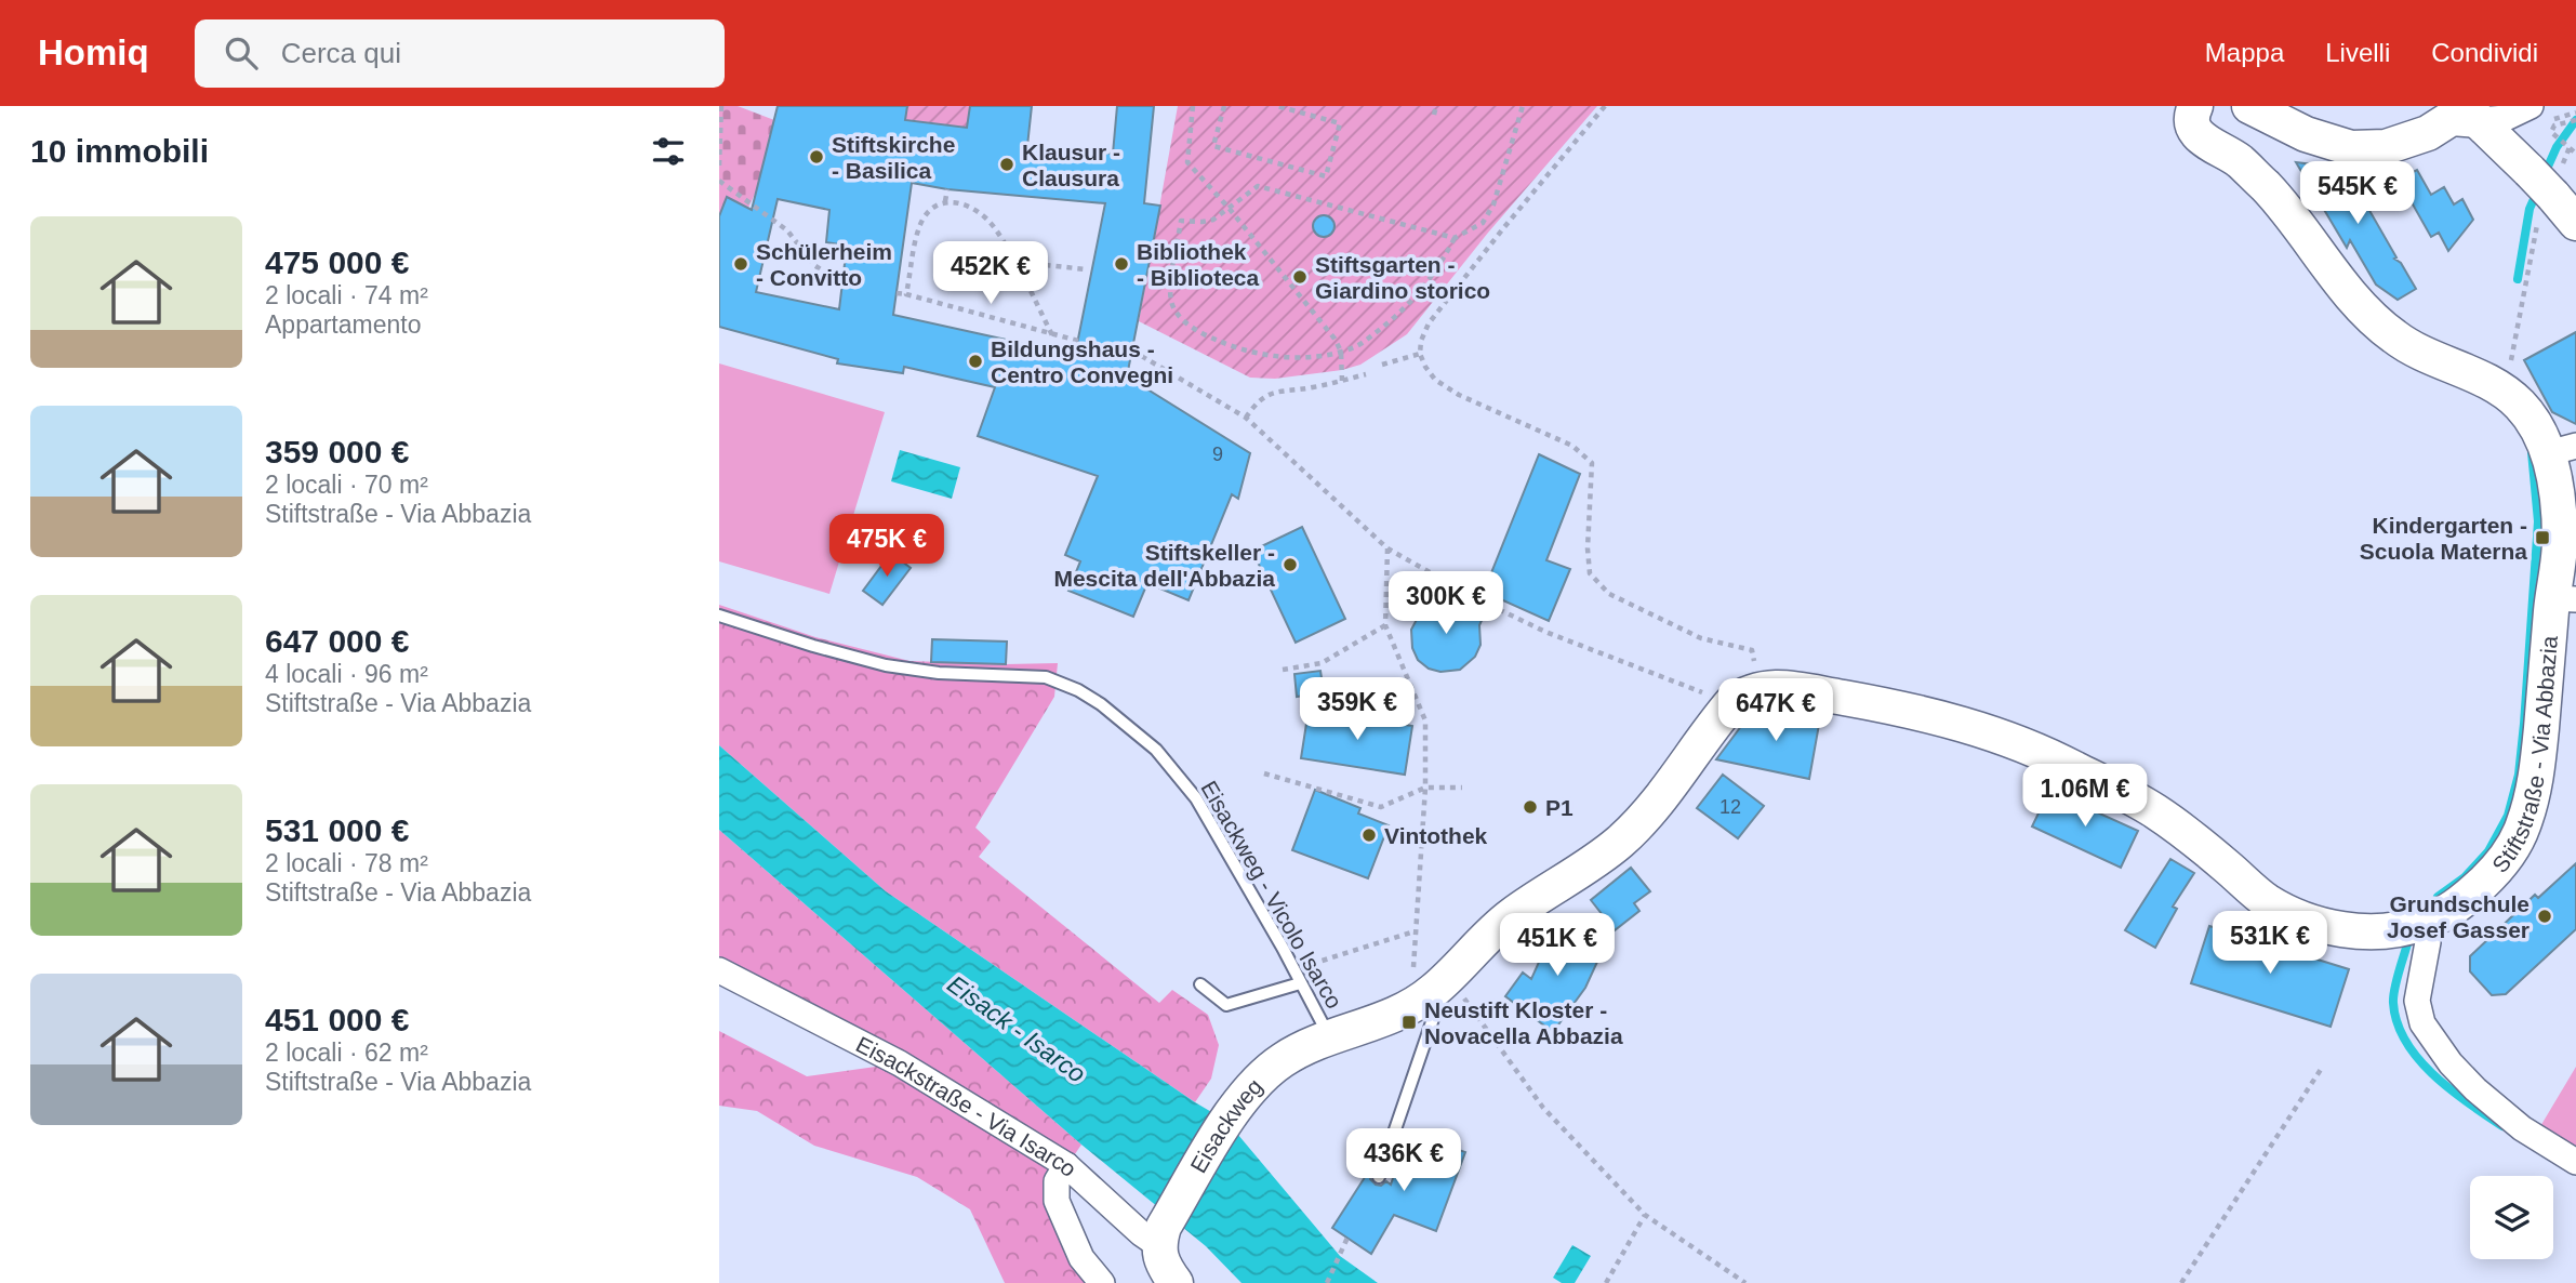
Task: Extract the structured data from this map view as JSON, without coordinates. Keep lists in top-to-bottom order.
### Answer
{
  "streets": {
    "street": ["Stiftstraße - Via Abbazia", "Eisackstraße - Via Isarco", "Eisackweg"],
    "lane": ["Eisackweg - Vicolo Isarco"]
  },
  "crossings": [
    ["Eisackweg - Vicolo Isarco", "Eisackweg"],
    ["Eisackstraße - Via Isarco", "Eisackweg"]
  ],
  "water": ["Eisack - Isarco"],
  "places": {
    "other": [
      "Stiftskirche - Basilica",
      "Klausur - Clausura",
      "Schülerheim - Convitto",
      "Bibliothek - Biblioteca",
      "Stiftsgarten - Giardino storico",
      "Bildungshaus - Centro Convegni",
      "Stiftskeller - Mescita dell'Abbazia",
      "P1",
      "Vintothek",
      "Grundschule Josef Gasser"
    ],
    "transit": ["Kindergarten - Scuola Materna", "Neustift Kloster - Novacella Abbazia"]
  },
  "house_numbers": ["9", "12"],
  "page": {
    "header": "Homiq",
    "search": "Cerca qui",
    "nav": ["Mappa", "Livelli", "Condividi"],
    "heading": "10 immobili",
    "price": [
      "545K €",
      "452K €",
      "475K €",
      "300K €",
      "359K €",
      "647K €",
      "1.06M €",
      "531K €",
      "451K €",
      "436K €"
    ],
    "list": [
      {
        "name": "475 000 €",
        "note": "2 locali · 74 m² · Appartamento"
      },
      {
        "name": "359 000 €",
        "note": "2 locali · 70 m² · Stiftstraße - Via Abbazia"
      },
      {
        "name": "647 000 €",
        "note": "4 locali · 96 m² · Stiftstraße - Via Abbazia"
      },
      {
        "name": "531 000 €",
        "note": "2 locali · 78 m² · Stiftstraße - Via Abbazia"
      },
      {
        "name": "451 000 €",
        "note": "2 locali · 62 m² · Stiftstraße - Via Abbazia"
      }
    ]
  }
}
